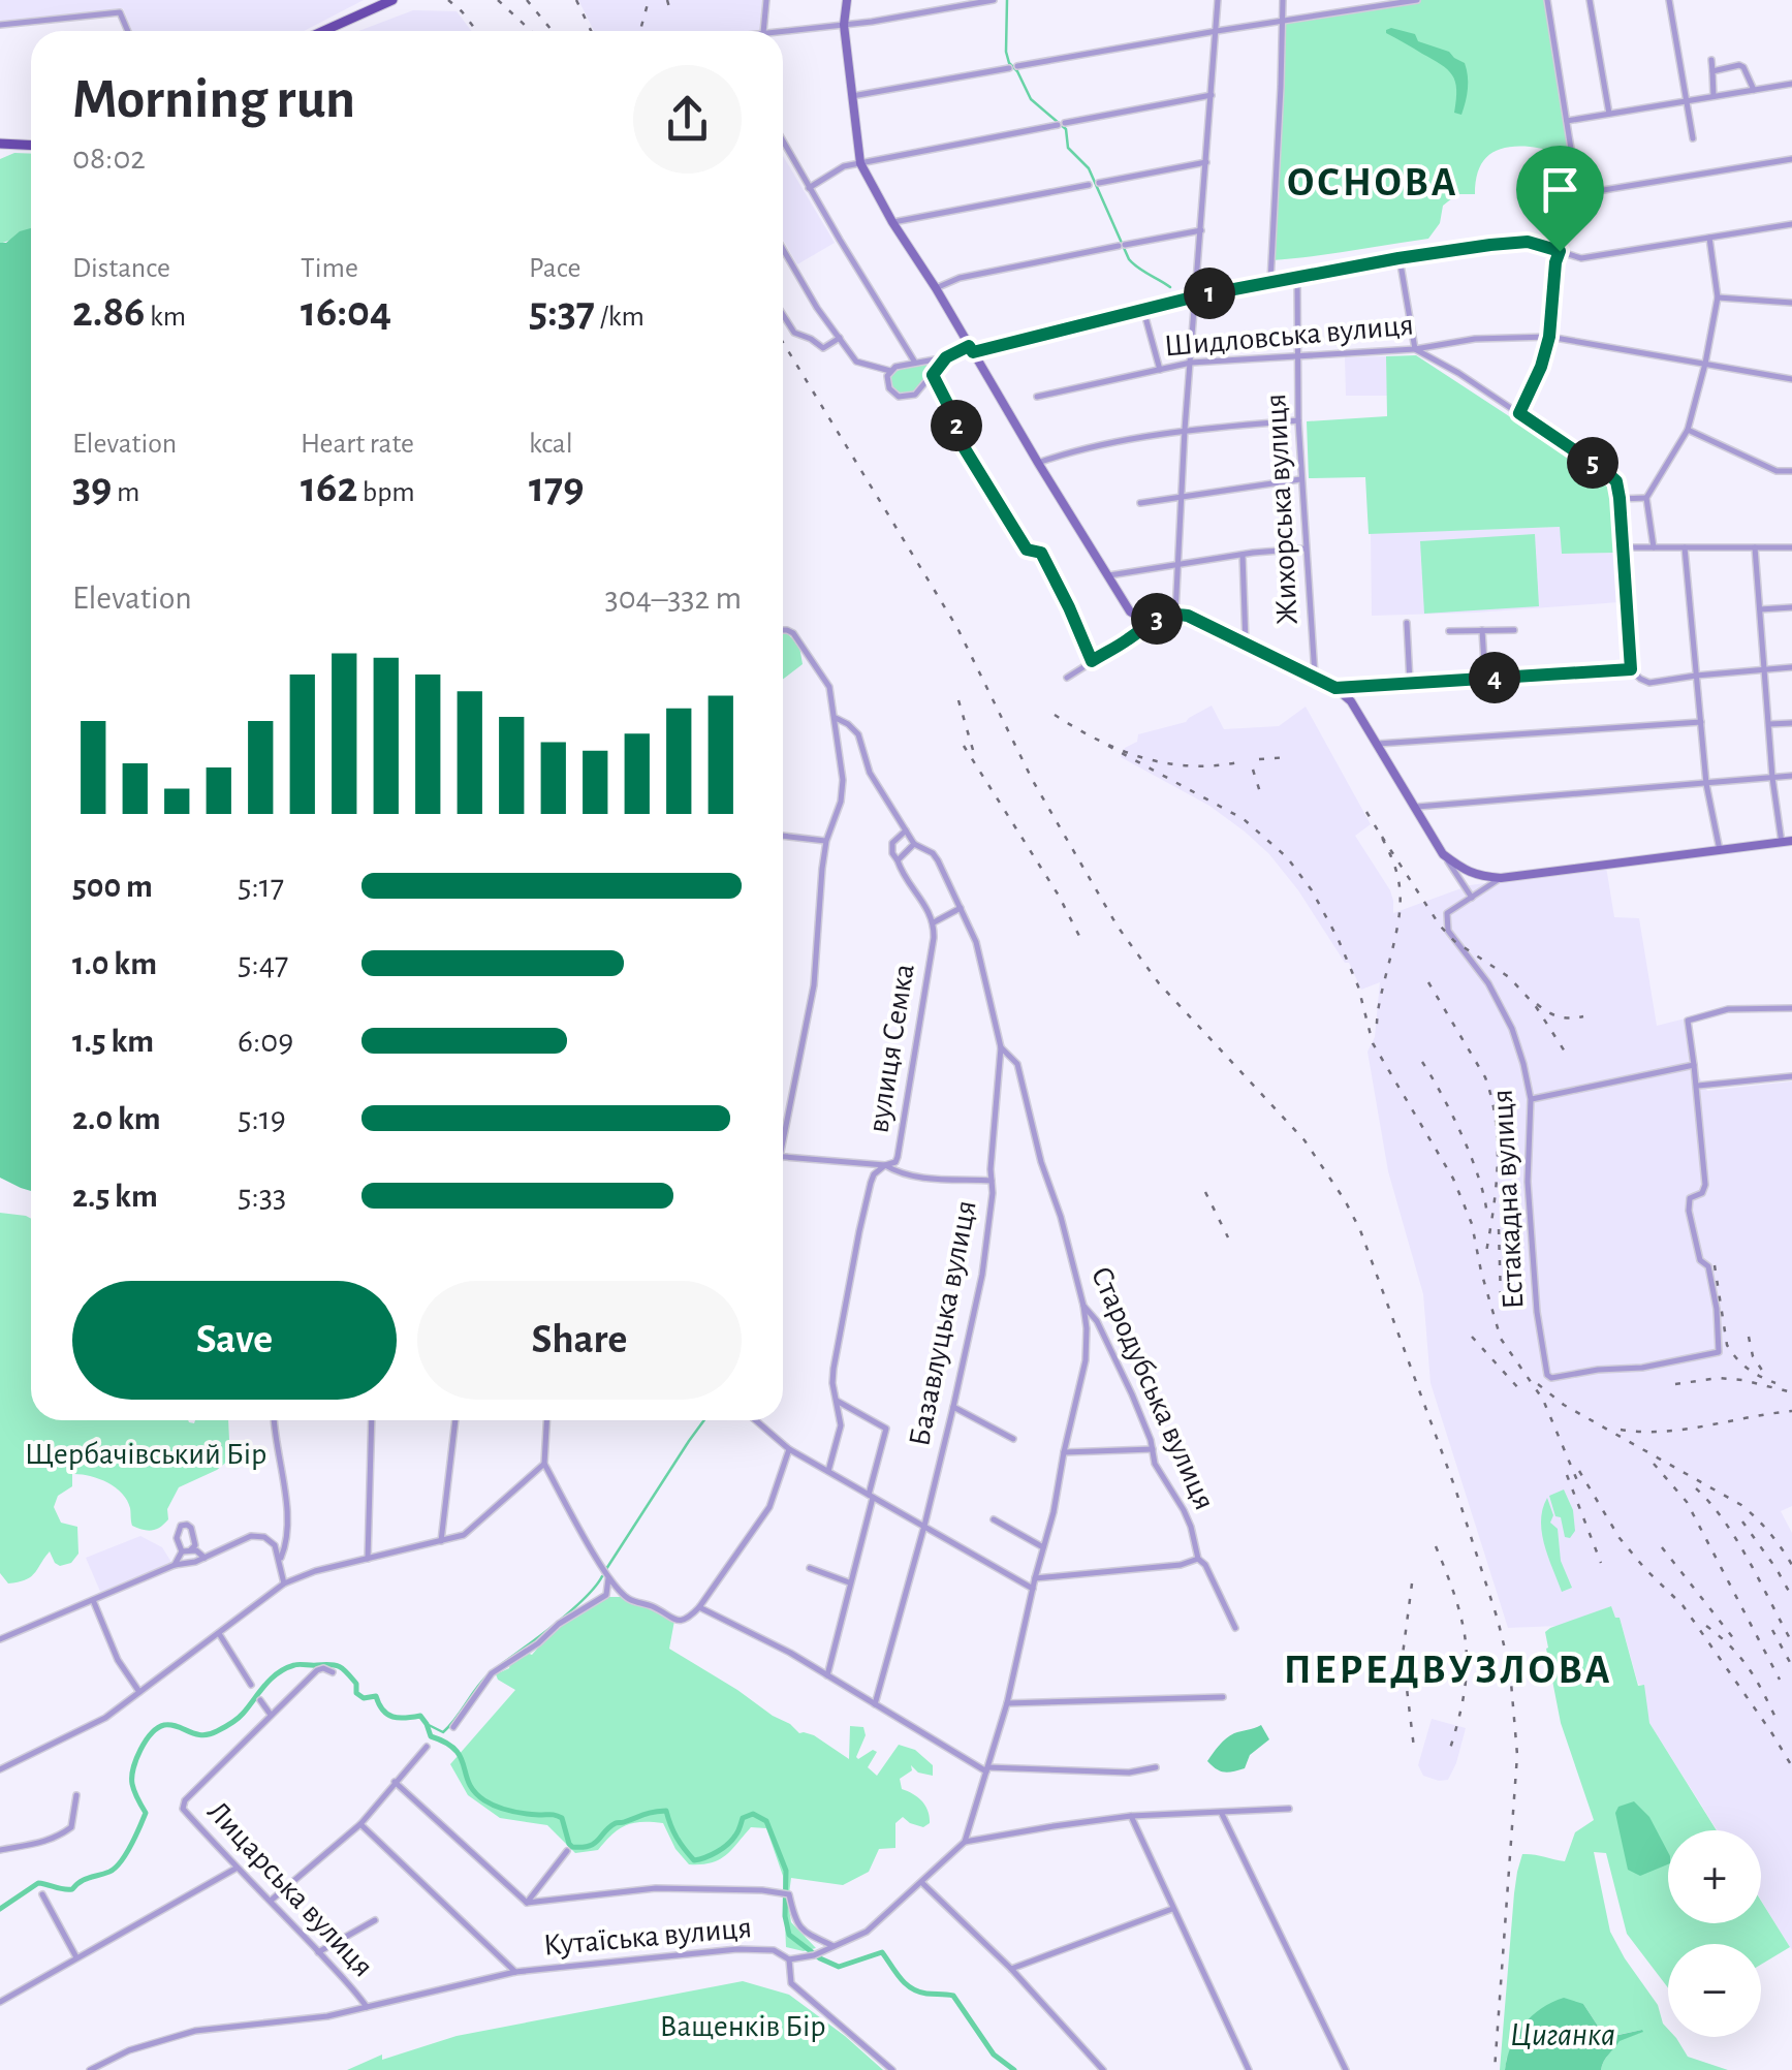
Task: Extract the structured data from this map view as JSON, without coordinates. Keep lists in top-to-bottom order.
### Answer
{
  "streets": {
    "street": [
      "Шидловська вулиця",
      "Жихорська вулиця",
      "вулиця Семка",
      "Естакадна вулиця",
      "Базавлуцька вулиця",
      "Стародубська вулиця",
      "Лицарська вулиця",
      "Кутаїська вулиця"
    ]
  },
  "crossings": [
    ["Шидловська вулиця", "Жихорська вулиця"],
    ["Базавлуцька вулиця", "Стародубська вулиця"],
    ["Стародубська вулиця", "Кутаїська вулиця"],
    ["Лицарська вулиця", "Кутаїська вулиця"]
  ],
  "districts": ["ОСНОВА", "ПЕРЕДВУЗЛОВА"],
  "water": ["Циганка"],
  "parks": ["Щербачівський Бір", "Ващенків Бір"],
  "page": {
    "heading": ["Morning run", "08:02"],
    "stats": [
      ["Distance", "2.86 km"],
      ["Time", "16:04"],
      ["Pace", "5:37 /km"],
      ["Elevation", "39 m"],
      ["Heart rate", "162 bpm"],
      ["kcal", "179"]
    ],
    "pins": [
      "1",
      "2",
      "5",
      "3",
      "4"
    ],
    "chart": ["Elevation", "304–332 m"],
    "list": [
      {
        "name": "500 m",
        "note": "5:17"
      },
      {
        "name": "1.0 km",
        "note": "5:47"
      },
      {
        "name": "1.5 km",
        "note": "6:09"
      },
      {
        "name": "2.0 km",
        "note": "5:19"
      },
      {
        "name": "2.5 km",
        "note": "5:33"
      }
    ],
    "buttons": ["Save", "Share"],
    "map_buttons": ["+", "−"]
  }
}
